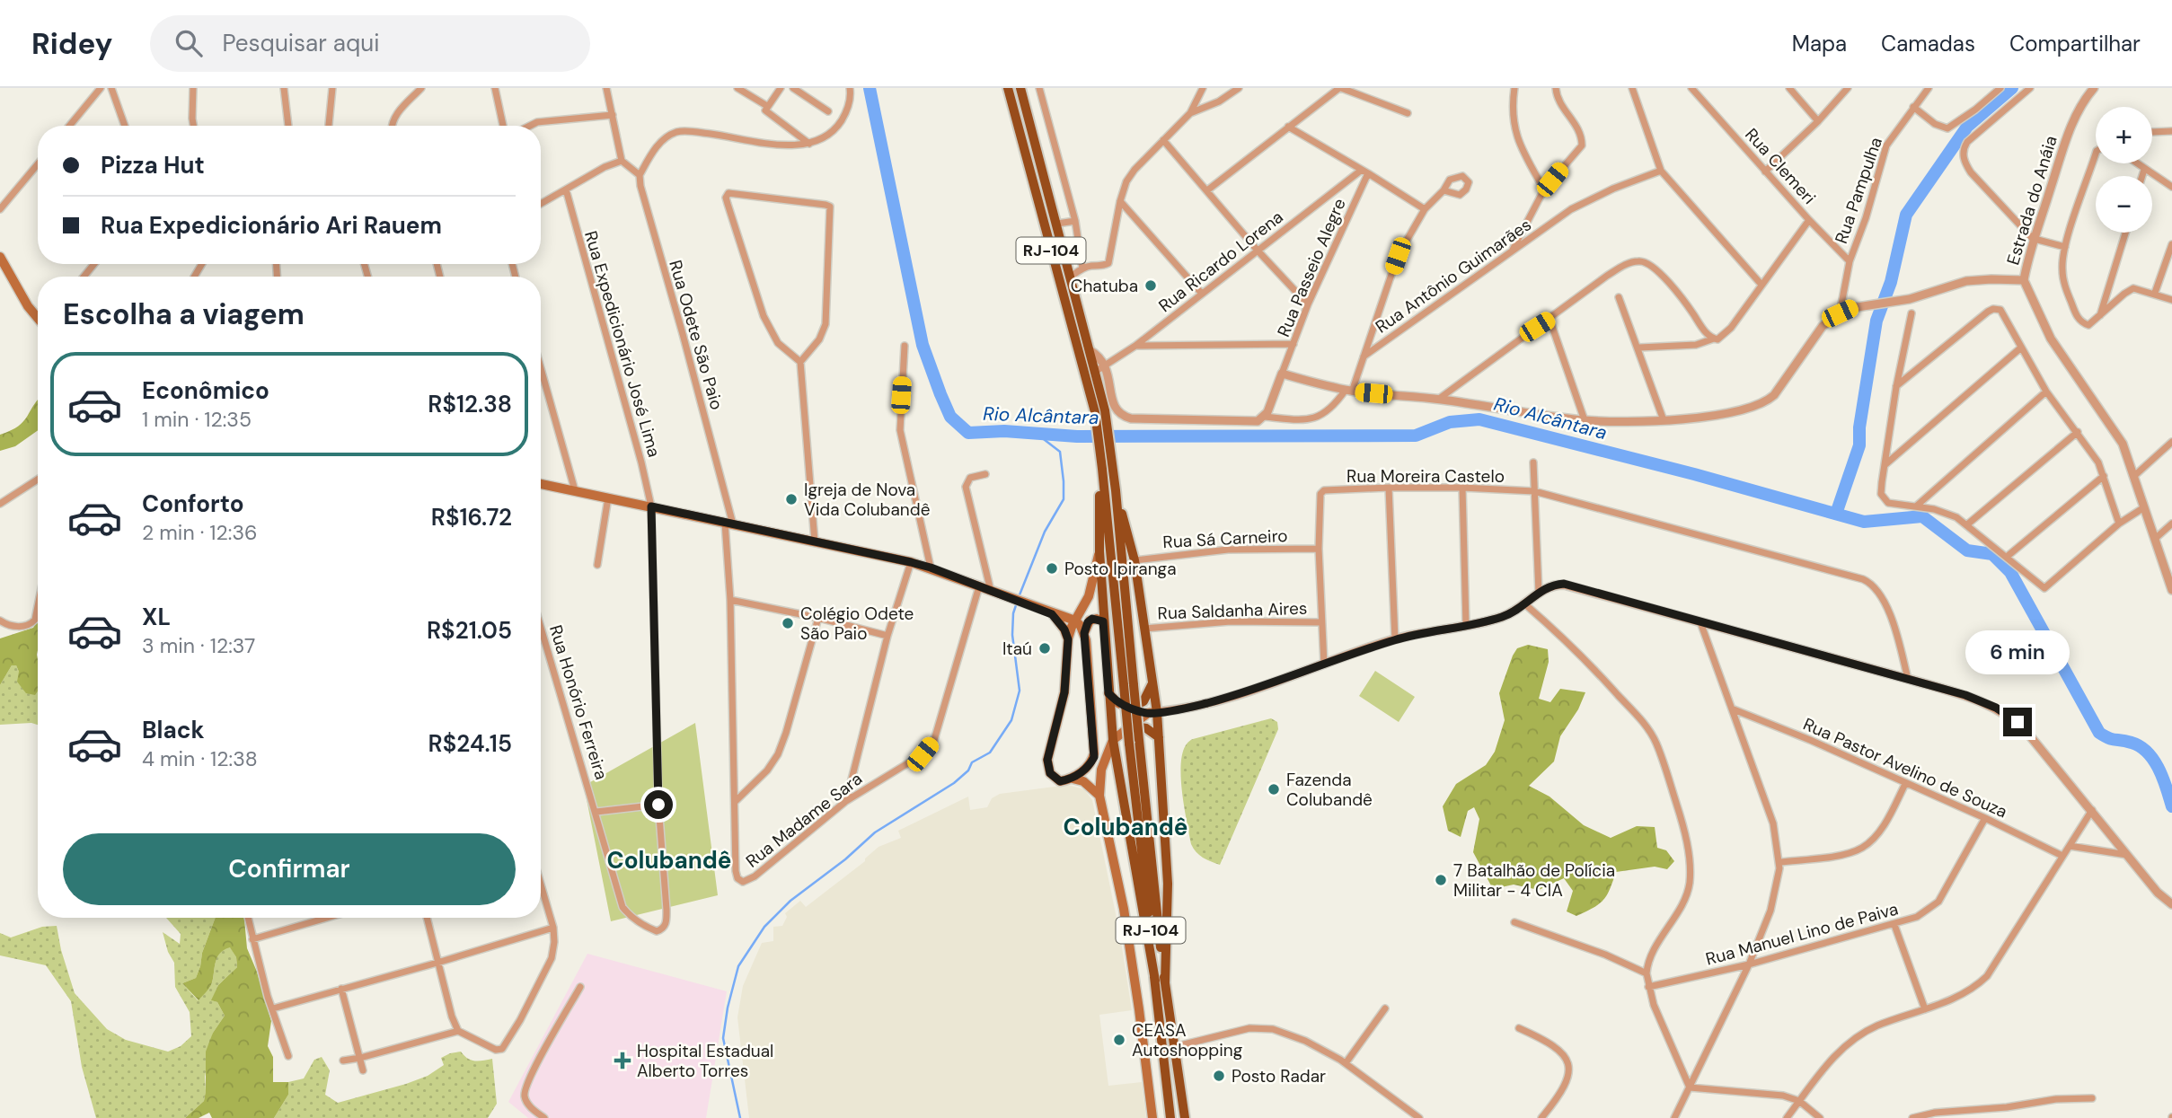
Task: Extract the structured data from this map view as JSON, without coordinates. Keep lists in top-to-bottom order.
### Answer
{
  "streets": {
    "highway": ["RJ-104"],
    "street": [
      "Rua Clemeri",
      "Rua Pampulha",
      "Estrada do Anáia",
      "Rua Ricardo Lorena",
      "Rua Passeio Alegre",
      "Rua Antônio Guimarães",
      "Rua Odete São Paio",
      "Rua Expedicionário José Lima",
      "Rua Moreira Castelo",
      "Rua Sá Carneiro",
      "Rua Saldanha Aires",
      "Rua Honório Ferreira",
      "Rua Pastor Avelino de Souza",
      "Rua Madame Sara",
      "Rua Manuel Lino de Paiva"
    ]
  },
  "crossings": [
    ["Rua Clemeri", "Rua Pampulha"],
    ["Rua Pampulha", "Estrada do Anáia"],
    ["Estrada do Anáia", "Rua Passeio Alegre"],
    ["RJ-104", "Rua Ricardo Lorena"],
    ["Rua Ricardo Lorena", "Rua Passeio Alegre"],
    ["Rua Odete São Paio", "Rua Madame Sara"],
    ["Rua Expedicionário José Lima", "Rua Honório Ferreira"],
    ["Rua Moreira Castelo", "Rua Sá Carneiro"],
    ["Rua Pastor Avelino de Souza", "Rua Manuel Lino de Paiva"]
  ],
  "districts": ["Colubandê", "Colubandê"],
  "water": ["Rio Alcântara"],
  "places": {
    "other": [
      "Chatuba",
      "Igreja de Nova Vida Colubandê",
      "Posto Ipiranga",
      "Colégio Odete São Paio",
      "Itaú",
      "Fazenda Colubandê",
      "7 Batalhão de Polícia Militar - 4 CIA",
      "CEASA Autoshopping",
      "Posto Radar"
    ],
    "health": ["Hospital Estadual Alberto Torres"]
  },
  "page": {
    "header": "Ridey",
    "search": "Pesquisar aqui",
    "nav": ["Mapa", "Camadas", "Compartilhar"],
    "map_buttons": ["+", "−"],
    "banner": ["Pizza Hut", "Rua Expedicionário Ari Rauem"],
    "heading": "Escolha a viagem",
    "list": [
      {
        "name": "Econômico",
        "note": "1 min · 12:35",
        "value": "R$12.38"
      },
      {
        "name": "Conforto",
        "note": "2 min · 12:36",
        "value": "R$16.72"
      },
      {
        "name": "XL",
        "note": "3 min · 12:37",
        "value": "R$21.05"
      },
      {
        "name": "Black",
        "note": "4 min · 12:38",
        "value": "R$24.15"
      }
    ],
    "bubble": "6 min",
    "buttons": "Confirmar"
  }
}
